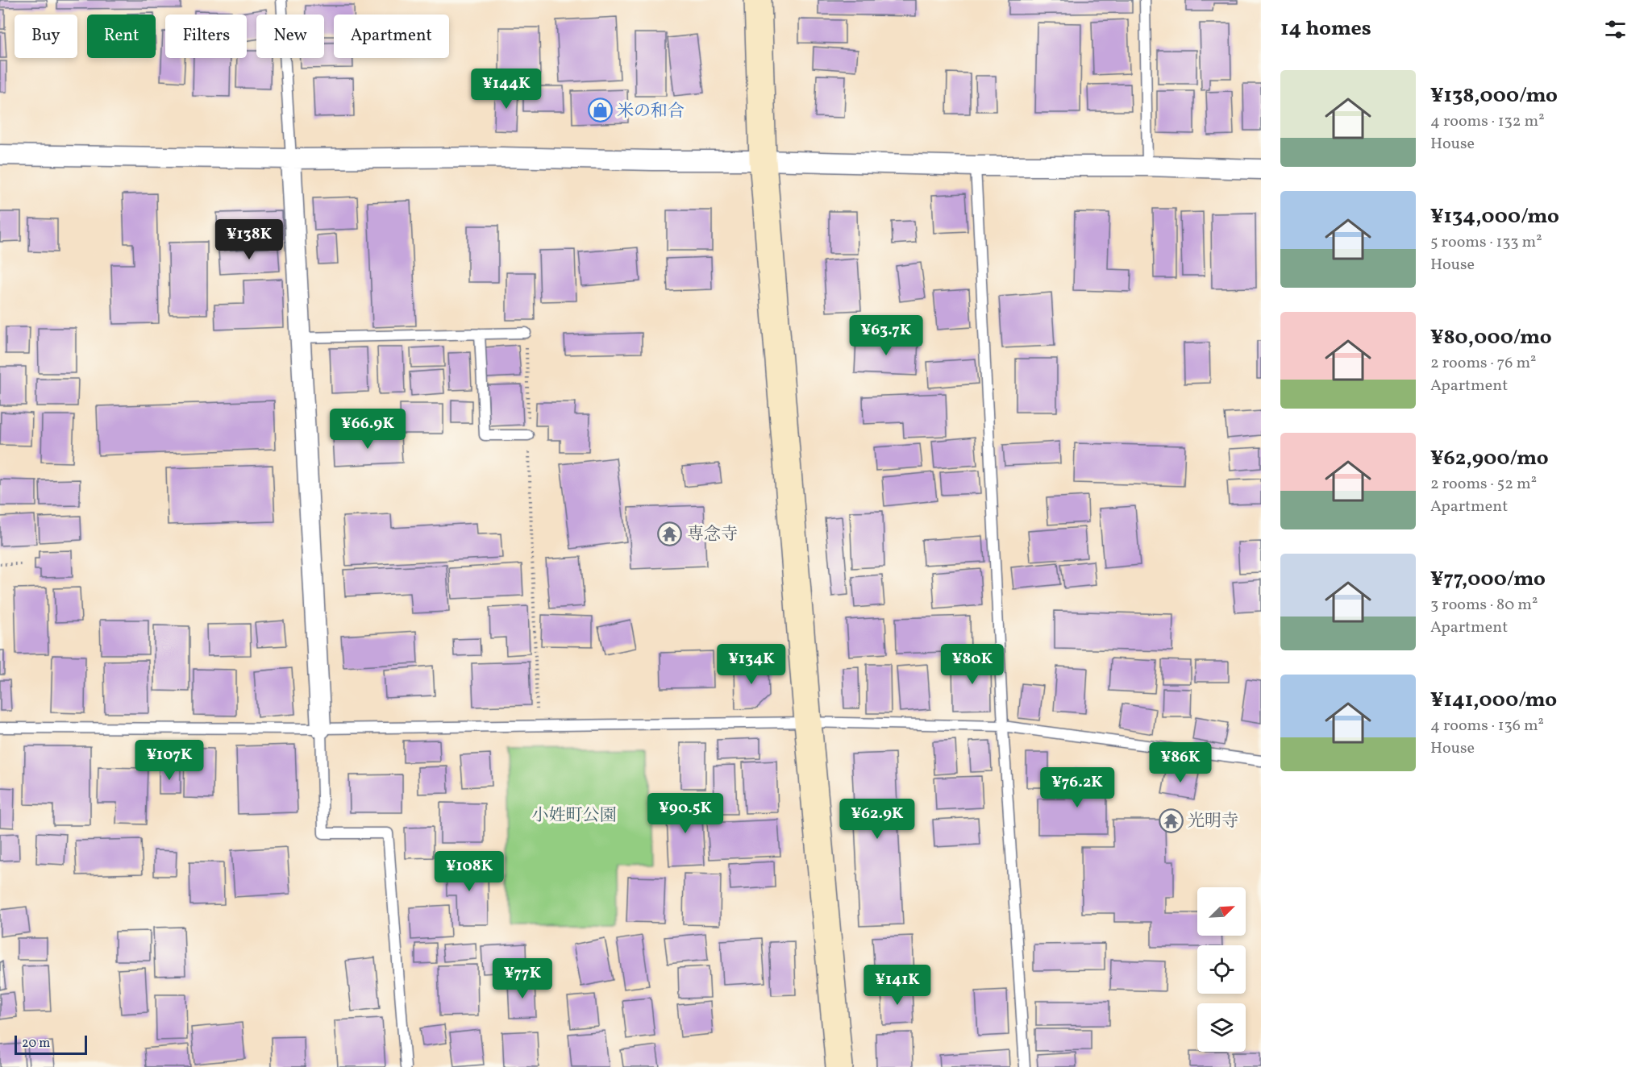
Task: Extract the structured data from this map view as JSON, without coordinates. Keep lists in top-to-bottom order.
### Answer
{
  "parks": ["小姓町公園"],
  "places": {
    "shop": ["米の和合"],
    "temple": ["専念寺", "光明寺"]
  },
  "scale_bar": "20 m",
  "north": "top right",
  "page": {
    "heading": "14 homes",
    "chip": [
      "Buy",
      "Rent",
      "Filters",
      "New",
      "Apartment"
    ],
    "list": [
      {
        "name": "¥138,000/mo",
        "note": "4 rooms · 132 m² · House"
      },
      {
        "name": "¥134,000/mo",
        "note": "5 rooms · 133 m² · House"
      },
      {
        "name": "¥80,000/mo",
        "note": "2 rooms · 76 m² · Apartment"
      },
      {
        "name": "¥62,900/mo",
        "note": "2 rooms · 52 m² · Apartment"
      },
      {
        "name": "¥77,000/mo",
        "note": "3 rooms · 80 m² · Apartment"
      },
      {
        "name": "¥141,000/mo",
        "note": "4 rooms · 136 m² · House"
      }
    ],
    "price": [
      "¥144K",
      "¥138K",
      "¥63.7K",
      "¥66.9K",
      "¥134K",
      "¥80K",
      "¥107K",
      "¥86K",
      "¥76.2K",
      "¥90.5K",
      "¥62.9K",
      "¥108K",
      "¥77K",
      "¥141K"
    ],
    "scale": "20 m"
  }
}
